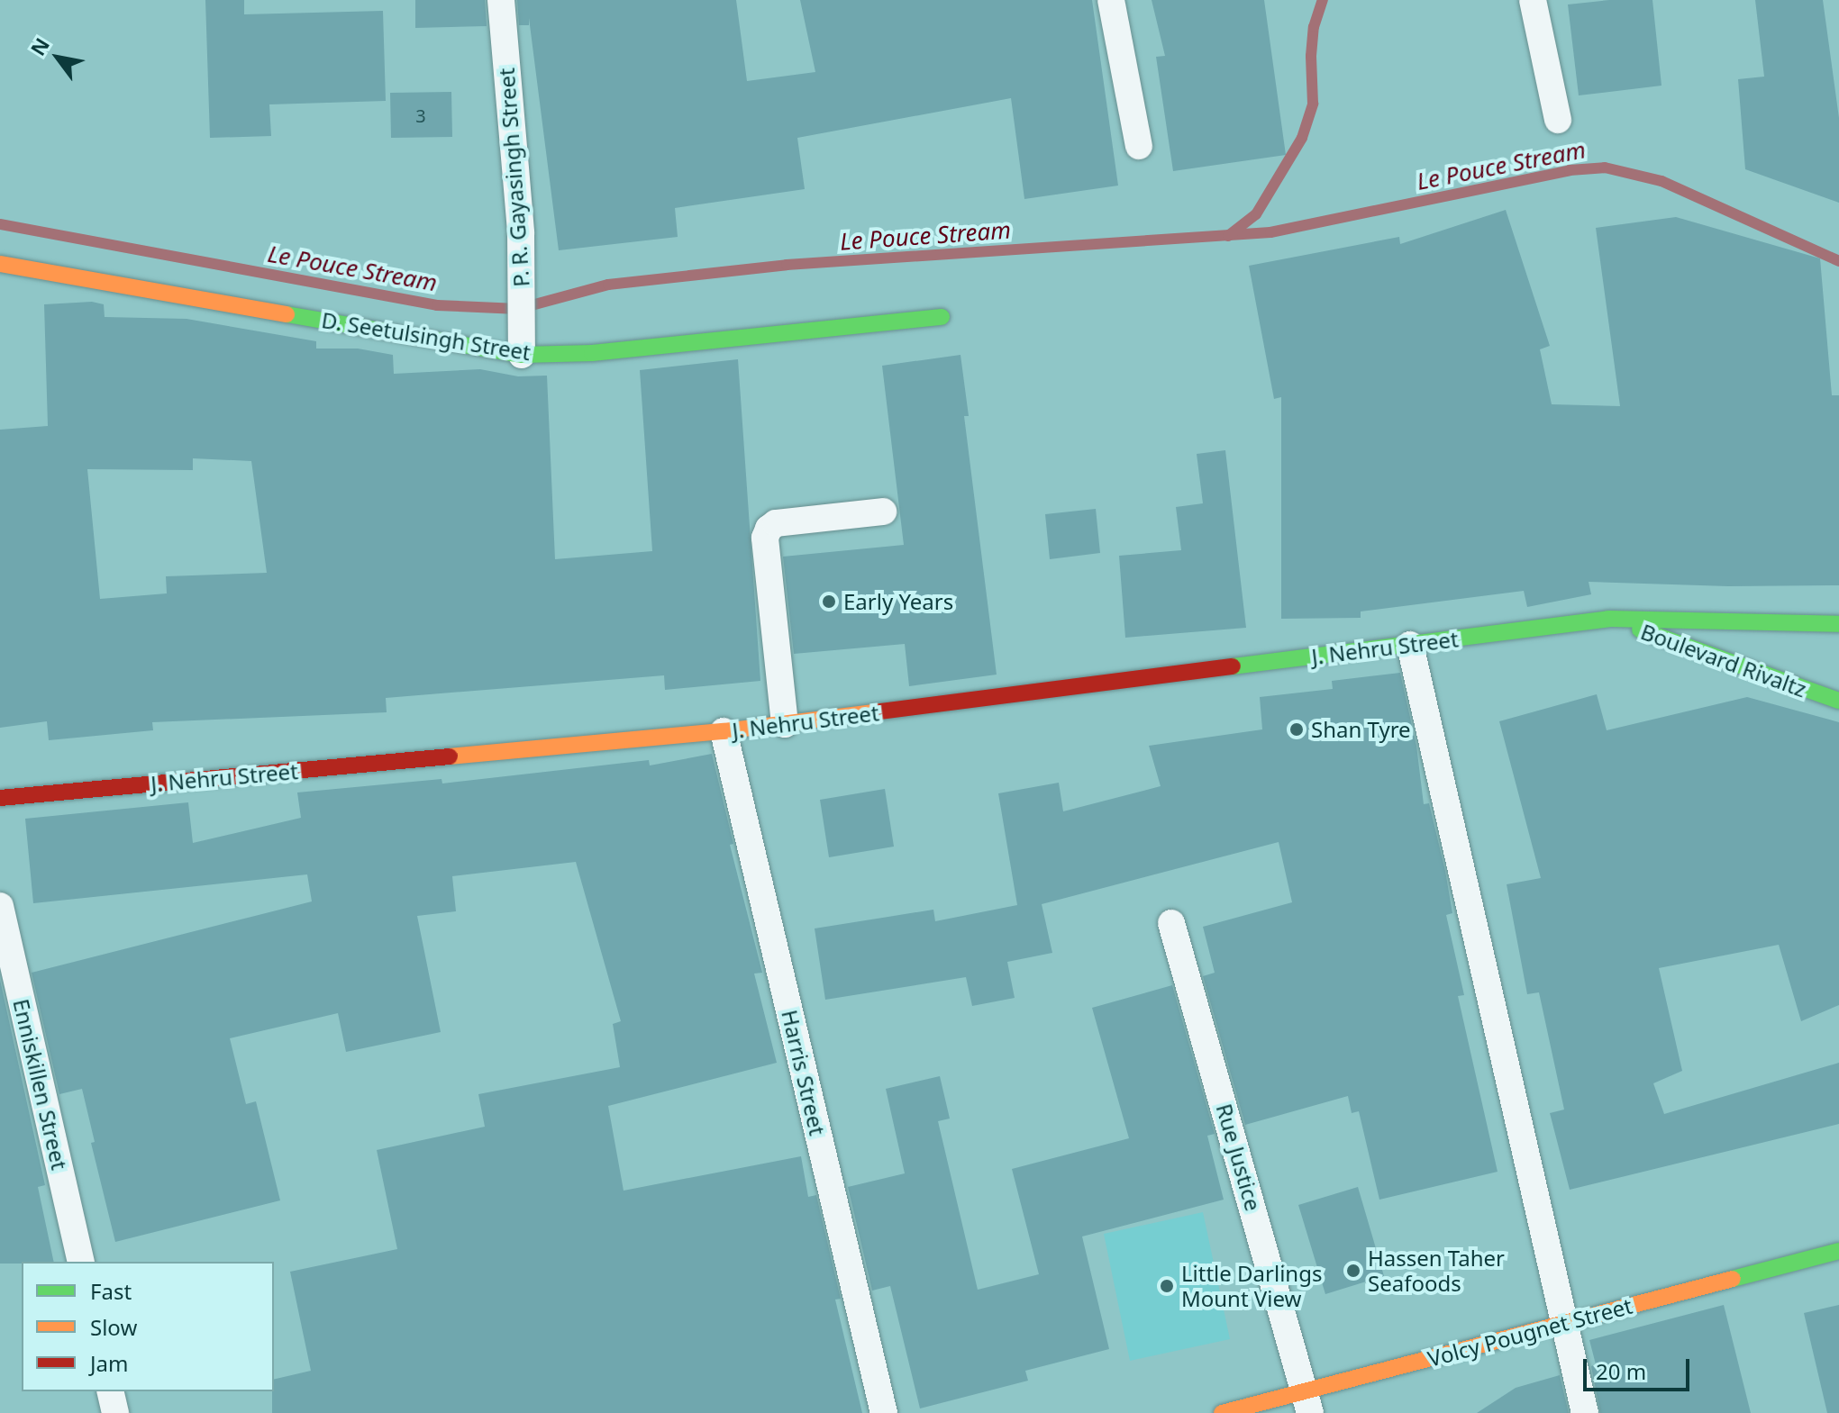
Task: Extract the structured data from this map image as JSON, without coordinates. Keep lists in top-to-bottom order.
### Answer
{
  "streets": {
    "main road": [
      "D. Seetulsingh Street",
      "J. Nehru Street",
      "Boulevard Rivaltz",
      "Volcy Pougnet Street"
    ],
    "street": [
      "P. R. Gayasingh Street",
      "Harris Street",
      "Enniskillen Street",
      "Rue Justice"
    ]
  },
  "crossings": [
    ["P. R. Gayasingh Street", "D. Seetulsingh Street"],
    ["J. Nehru Street", "Boulevard Rivaltz"],
    ["J. Nehru Street", "Harris Street"],
    ["Rue Justice", "Volcy Pougnet Street"]
  ],
  "water": ["Le Pouce Stream"],
  "places": [
    "Early Years",
    "Shan Tyre",
    "Hassen Taher Seafoods",
    "Little Darlings Mount View"
  ],
  "house_numbers": ["3"],
  "legend": ["Fast", "Slow", "Jam"],
  "scale_bar": "20 m",
  "north": "top left"
}
